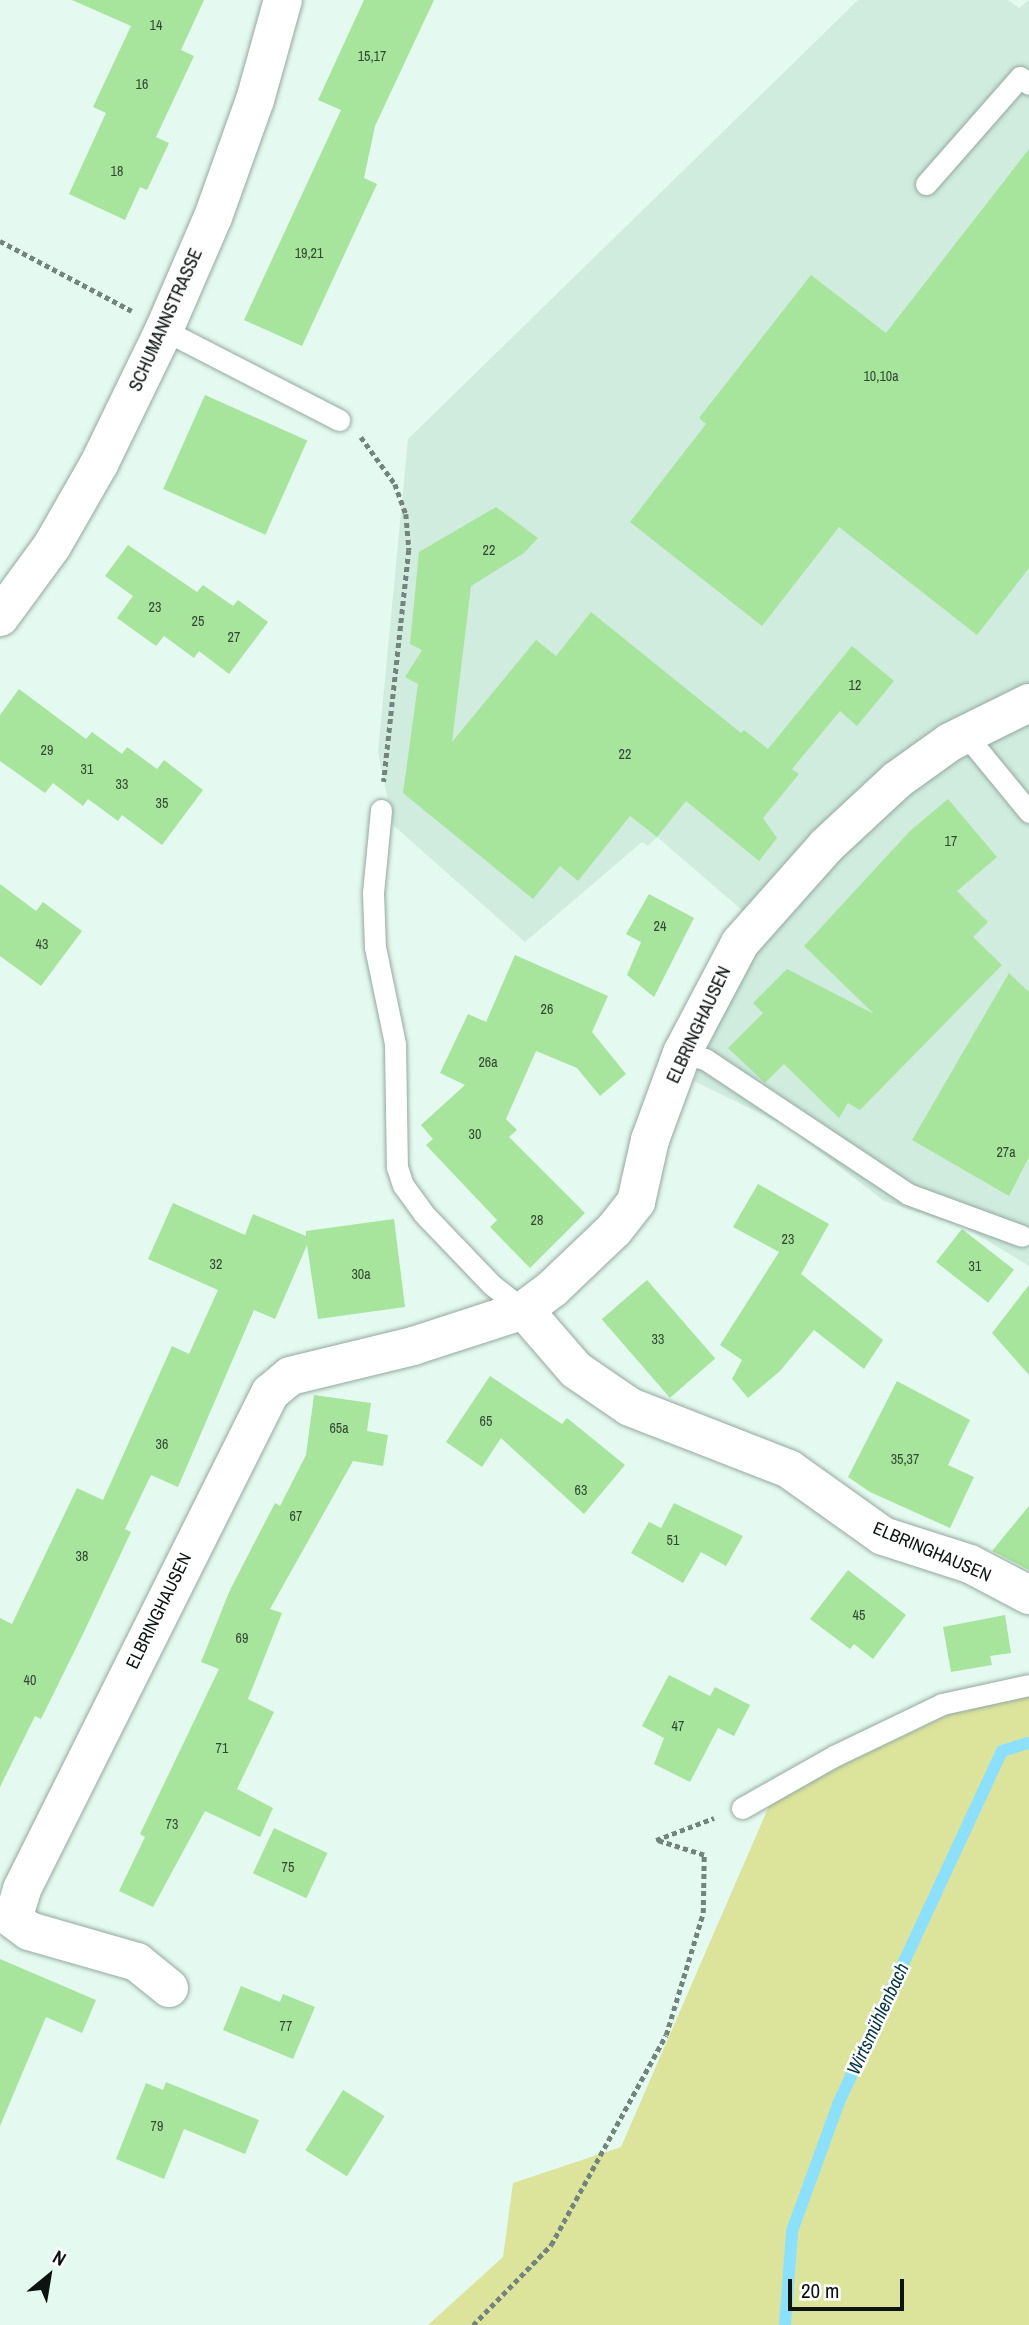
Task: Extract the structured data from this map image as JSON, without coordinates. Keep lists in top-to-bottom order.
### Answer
{
  "streets": {
    "street": ["SCHUMANNSTRASSE", "ELBRINGHAUSEN"]
  },
  "water": ["Wirtsmühlenbach"],
  "house_numbers": [
    "14",
    "15,17",
    "16",
    "18",
    "19,21",
    "10,10a",
    "22",
    "23",
    "25",
    "27",
    "12",
    "29",
    "22",
    "31",
    "33",
    "35",
    "17",
    "24",
    "43",
    "26",
    "26a",
    "30",
    "27a",
    "28",
    "23",
    "32",
    "31",
    "30a",
    "33",
    "65",
    "65a",
    "36",
    "35,37",
    "63",
    "67",
    "51",
    "38",
    "45",
    "69",
    "40",
    "47",
    "71",
    "73",
    "75",
    "77",
    "79"
  ],
  "scale_bar": "20 m",
  "north": "top right"
}
